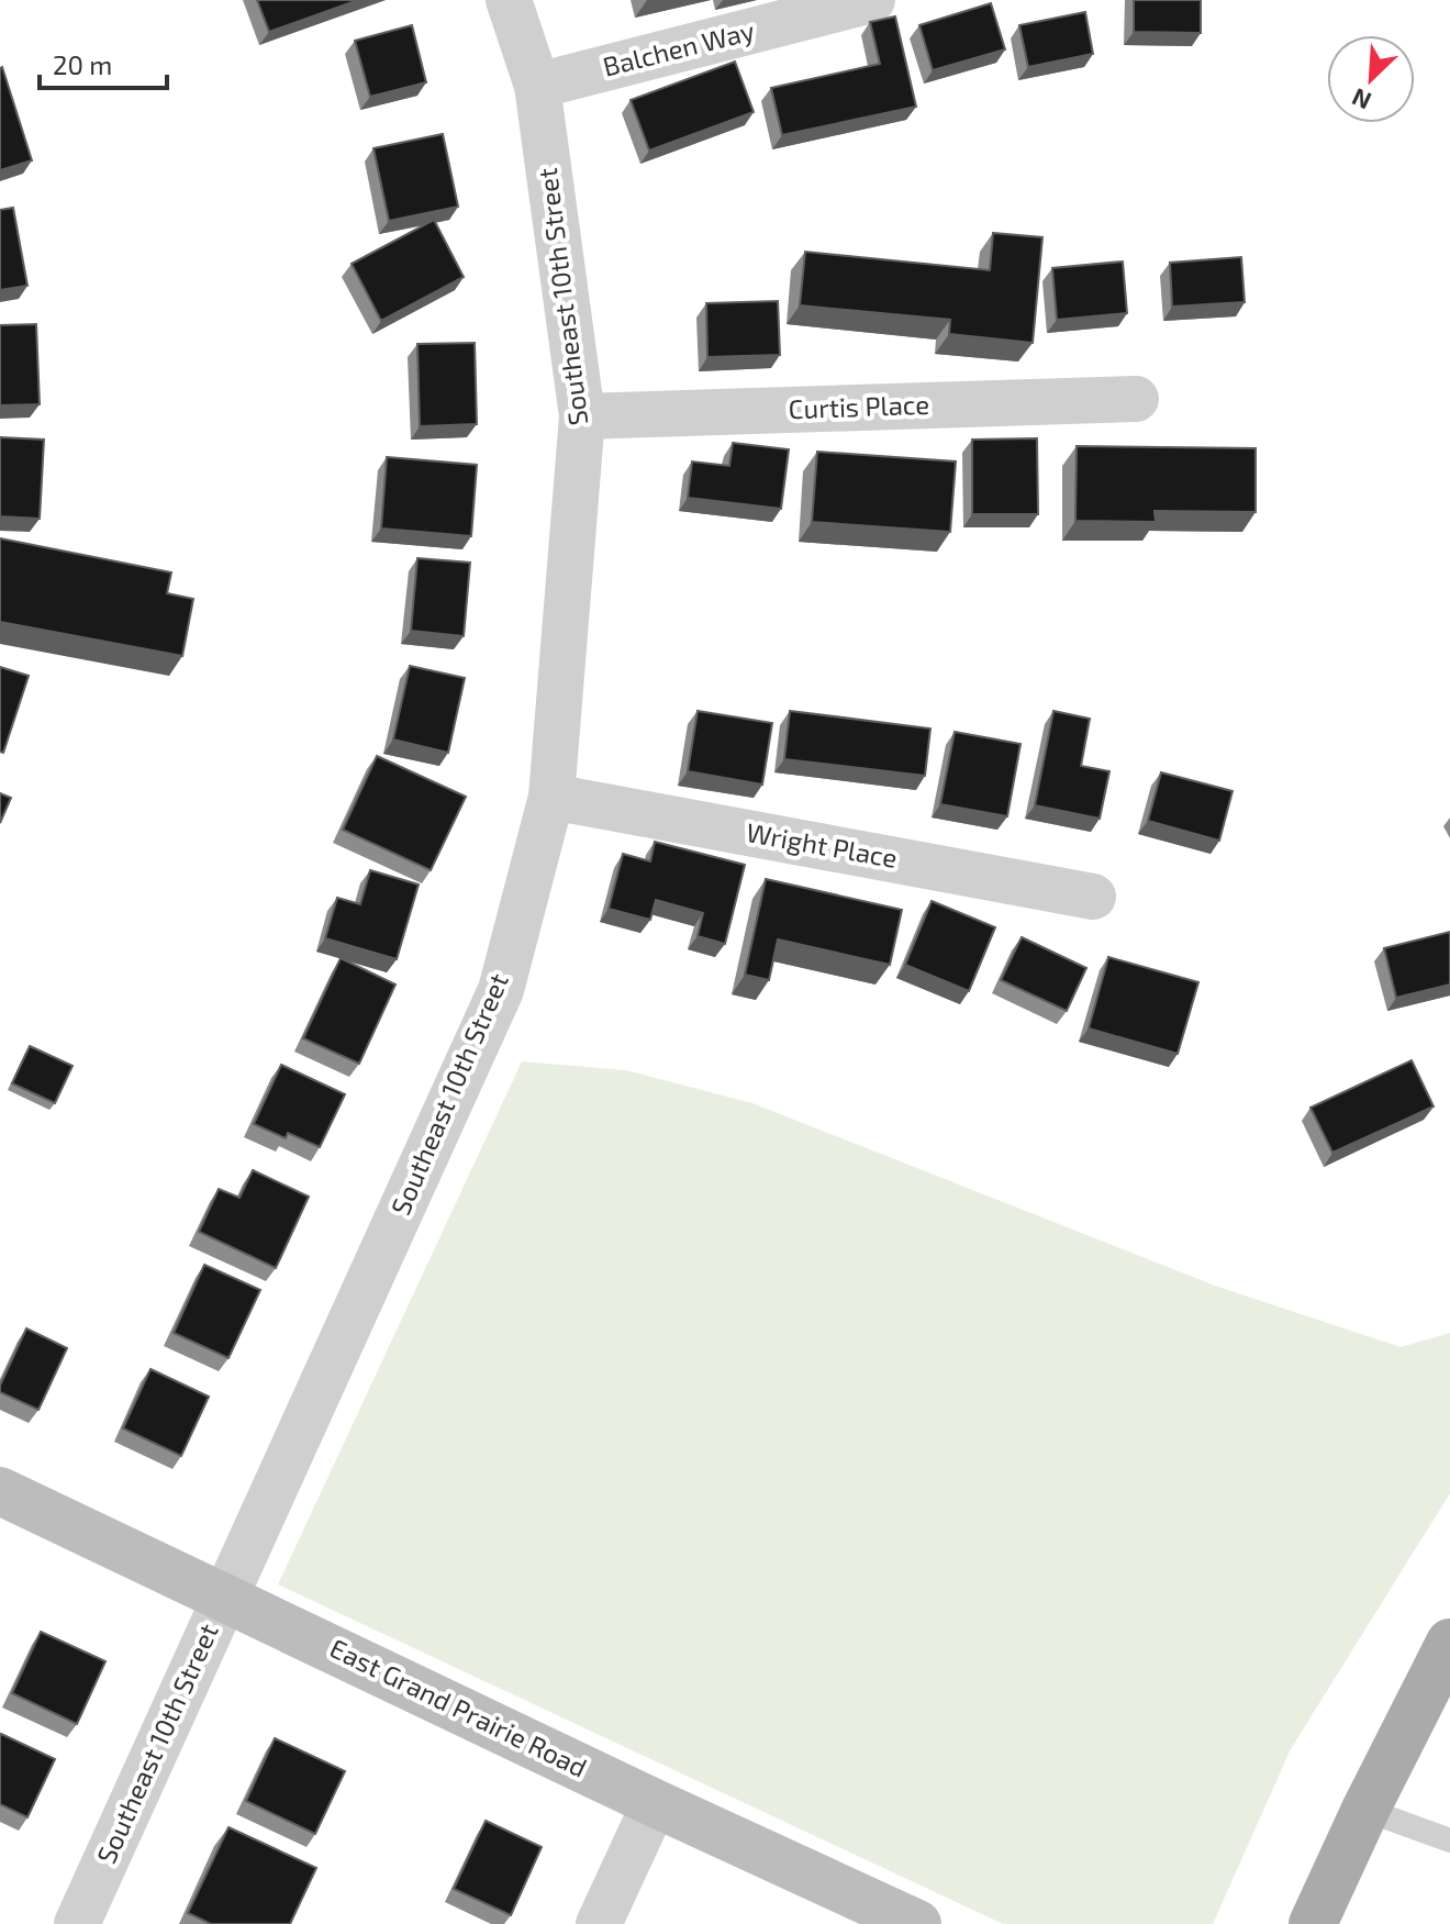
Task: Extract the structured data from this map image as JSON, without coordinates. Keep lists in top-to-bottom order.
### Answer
{
  "streets": {
    "street": [
      "Balchen Way",
      "Southeast 10th Street",
      "Curtis Place",
      "Wright Place",
      "East Grand Prairie Road"
    ]
  },
  "crossings": [
    ["Balchen Way", "Southeast 10th Street"],
    ["Southeast 10th Street", "Curtis Place"],
    ["Southeast 10th Street", "Wright Place"],
    ["Southeast 10th Street", "East Grand Prairie Road"]
  ],
  "scale_bar": "20 m",
  "north": "bottom left"
}
